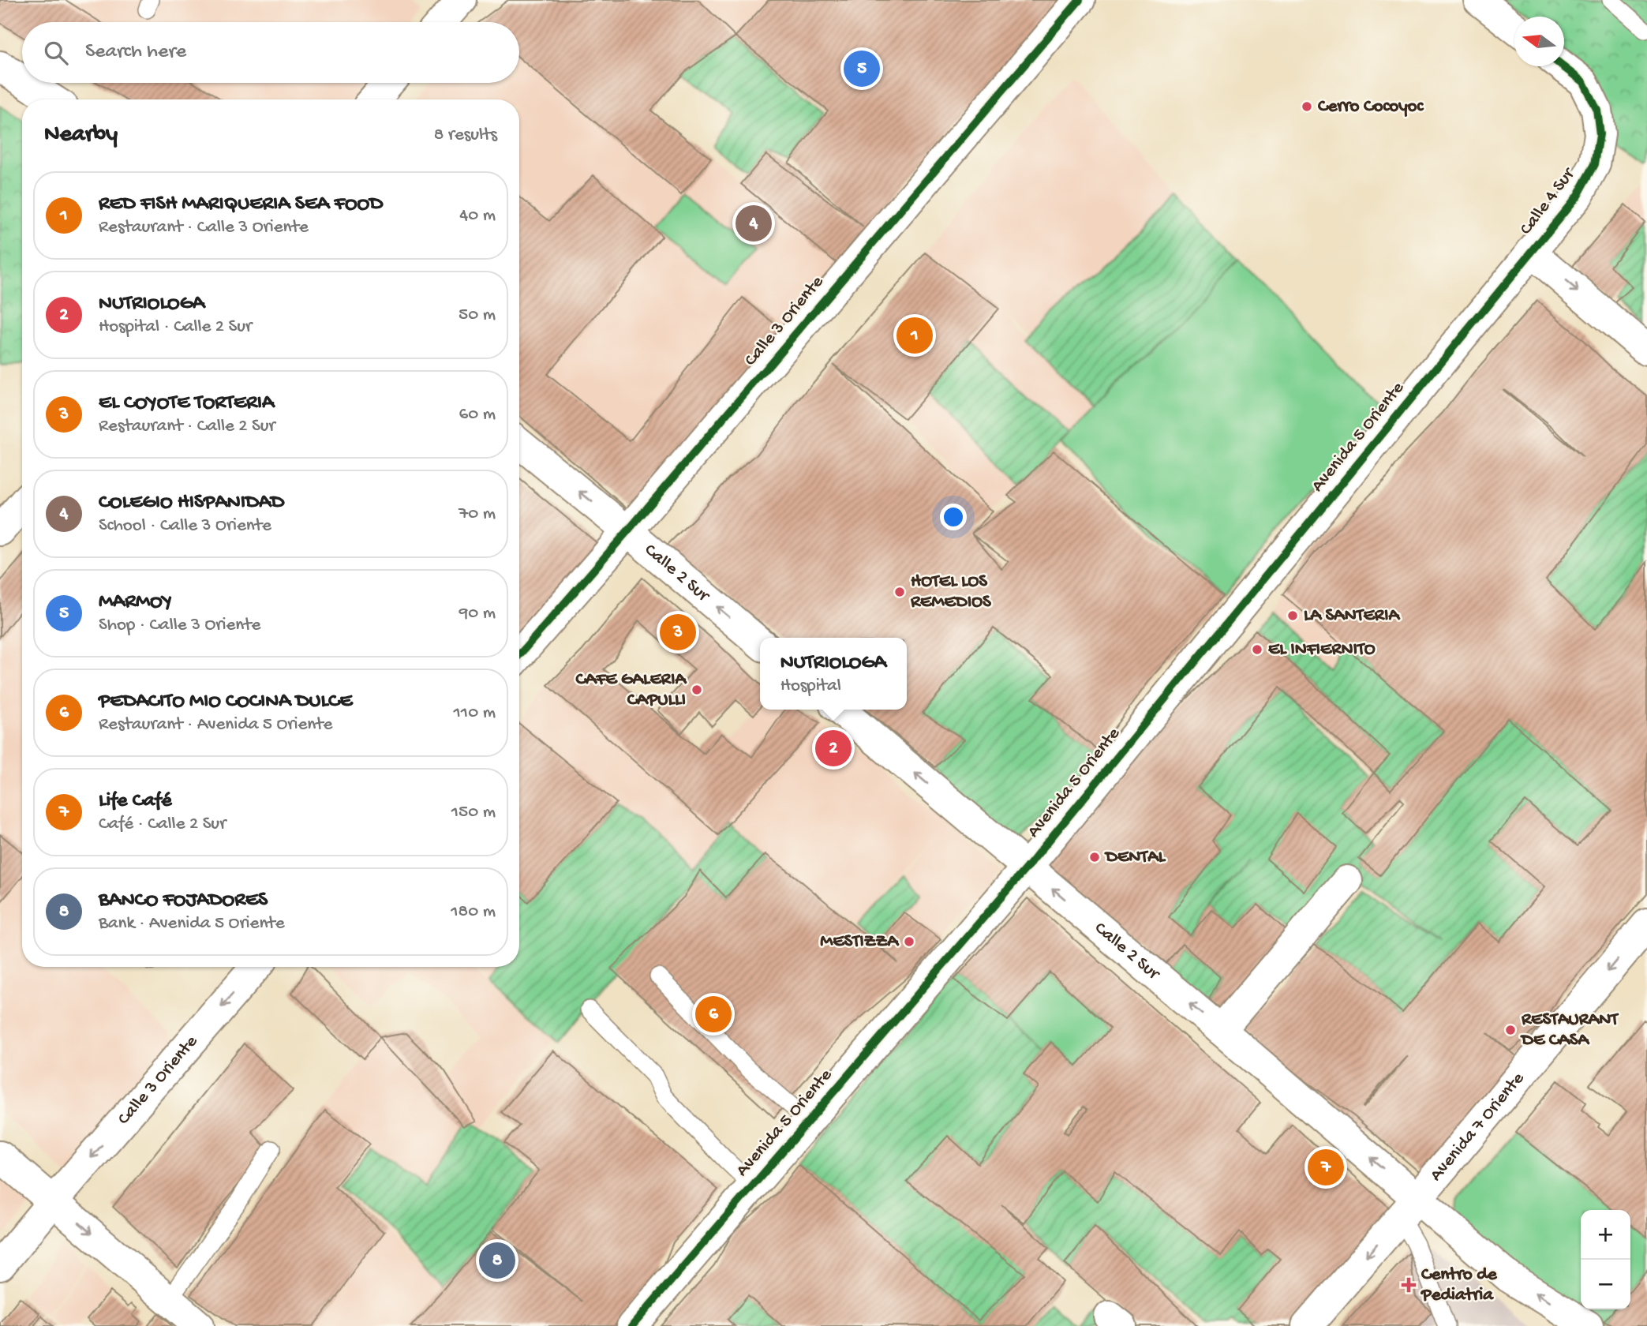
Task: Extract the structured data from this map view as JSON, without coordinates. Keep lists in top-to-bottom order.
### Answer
{
  "streets": {
    "street": [
      "Calle 4 Sur",
      "Calle 3 Oriente",
      "Avenida 5 Oriente",
      "Calle 2 Sur",
      "Avenida 7 Oriente"
    ]
  },
  "crossings": [
    ["Calle 4 Sur", "Avenida 5 Oriente"],
    ["Calle 3 Oriente", "Calle 2 Sur"],
    ["Avenida 5 Oriente", "Calle 2 Sur"],
    ["Calle 2 Sur", "Avenida 7 Oriente"]
  ],
  "one_way": ["Calle 4 Sur", "Calle 2 Sur"],
  "places": {
    "other": [
      "Cerro Cocoyoc",
      "HOTEL LOS REMEDIOS",
      "LA SANTERIA",
      "EL INFIERNITO",
      "CAFE GALERIA CAPULLI",
      "DENTAL",
      "MESTIZZA",
      "RESTAURANT DE CASA"
    ],
    "health": ["Centro de Pediatria"]
  },
  "north": "left",
  "page": {
    "search": "Search here",
    "pins": [
      "5",
      "4",
      "1",
      "3",
      "2",
      "6",
      "7",
      "8"
    ],
    "heading": ["Nearby", "8 results"],
    "list": [
      {
        "mark": "1",
        "name": "RED FISH MARIQUERIA SEA FOOD",
        "note": "Restaurant · Calle 3 Oriente",
        "value": "40 m"
      },
      {
        "mark": "2",
        "name": "NUTRIOLOGA",
        "note": "Hospital · Calle 2 Sur",
        "value": "50 m"
      },
      {
        "mark": "3",
        "name": "EL COYOTE TORTERIA",
        "note": "Restaurant · Calle 2 Sur",
        "value": "60 m"
      },
      {
        "mark": "4",
        "name": "COLEGIO HISPANIDAD",
        "note": "School · Calle 3 Oriente",
        "value": "70 m"
      },
      {
        "mark": "5",
        "name": "MARMOY",
        "note": "Shop · Calle 3 Oriente",
        "value": "90 m"
      },
      {
        "mark": "6",
        "name": "PEDACITO MIO COCINA DULCE",
        "note": "Restaurant · Avenida 5 Oriente",
        "value": "110 m"
      },
      {
        "mark": "7",
        "name": "Life Café",
        "note": "Café · Calle 2 Sur",
        "value": "150 m"
      },
      {
        "mark": "8",
        "name": "BANCO FOJADORES",
        "note": "Bank · Avenida 5 Oriente",
        "value": "180 m"
      }
    ],
    "popup": ["NUTRIOLOGA", "Hospital"],
    "map_buttons": ["+", "−"]
  }
}
